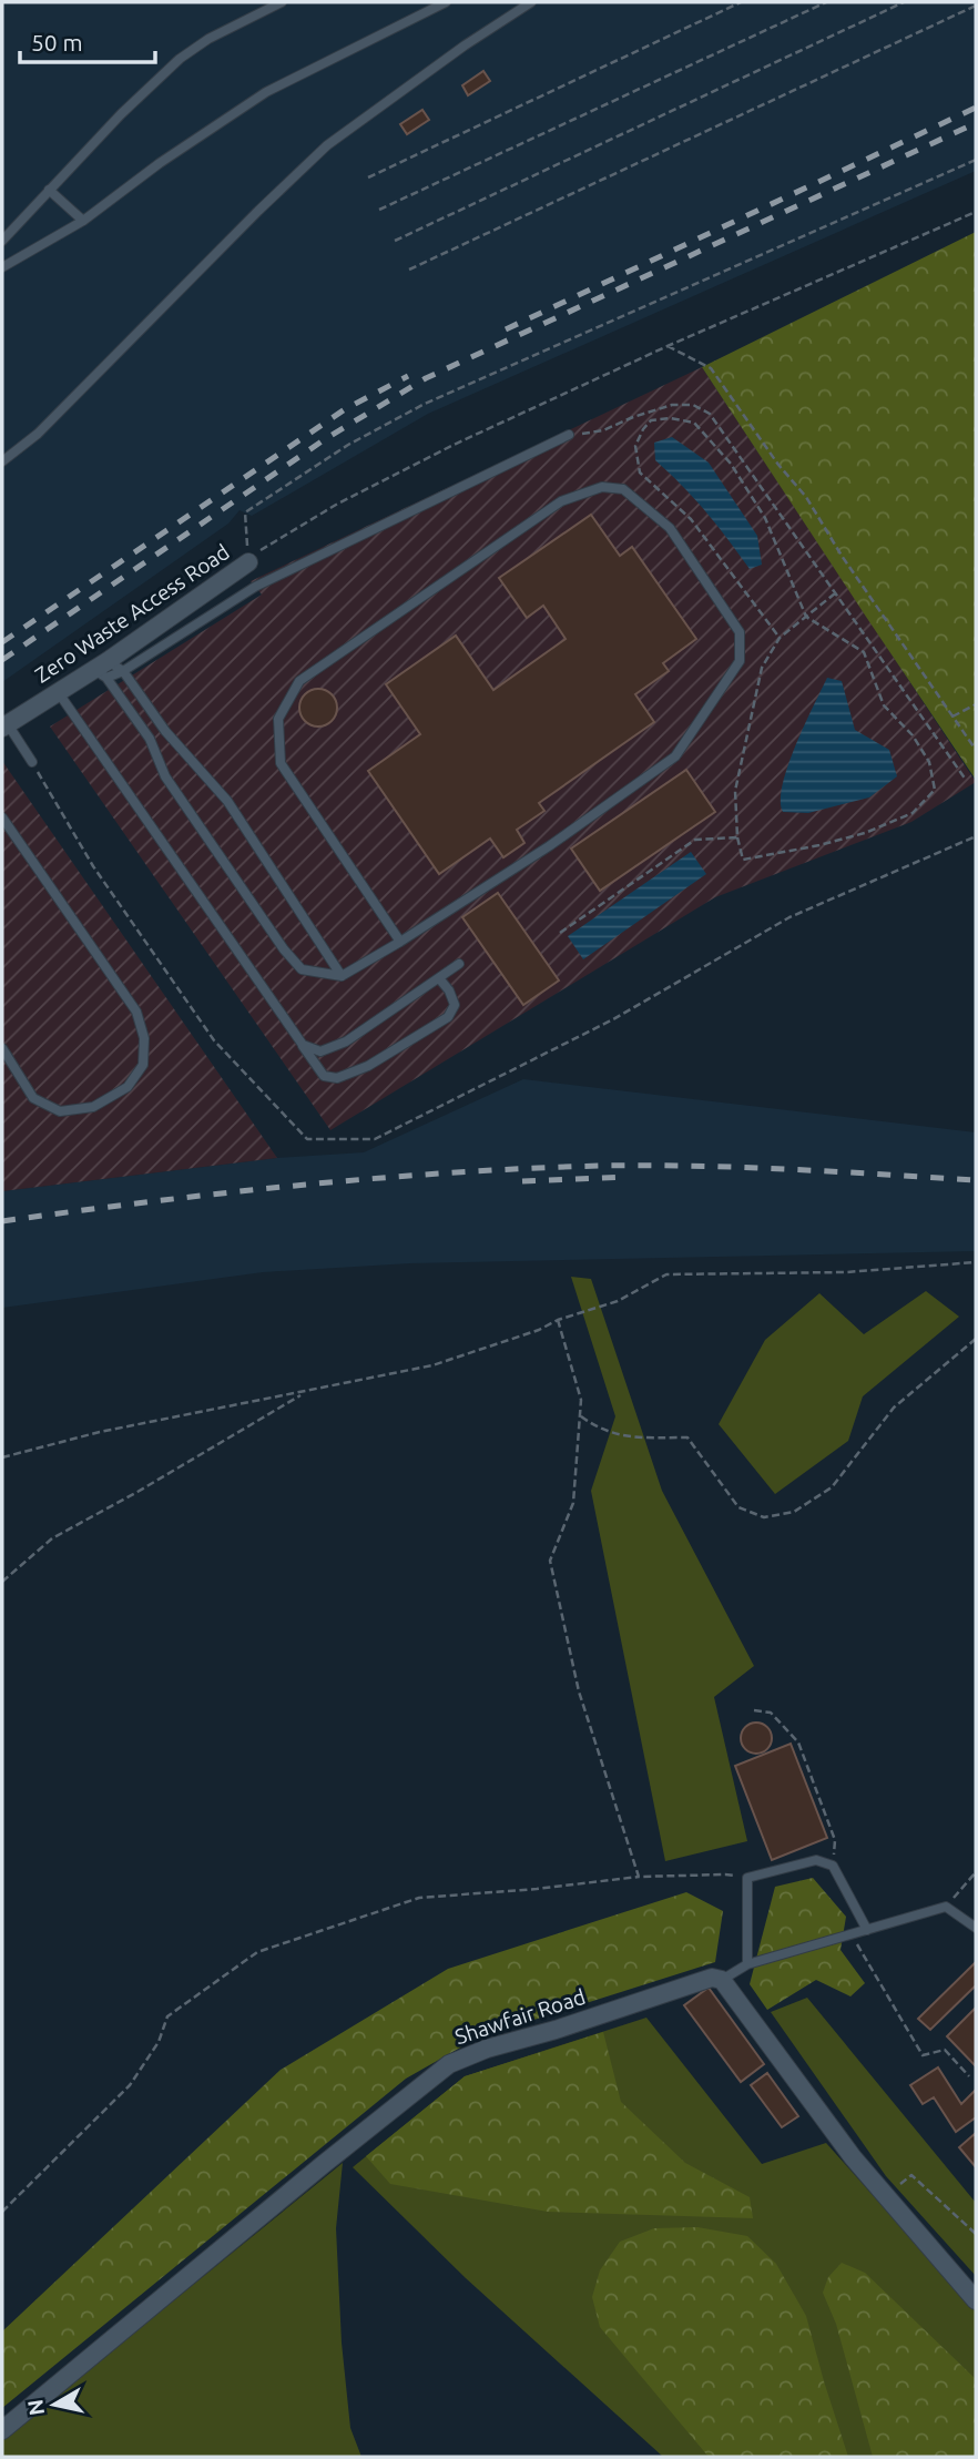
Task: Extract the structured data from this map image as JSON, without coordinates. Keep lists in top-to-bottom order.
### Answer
{
  "streets": {
    "street": ["Zero Waste Access Road", "Shawfair Road"]
  },
  "scale_bar": "50 m",
  "north": "left"
}
